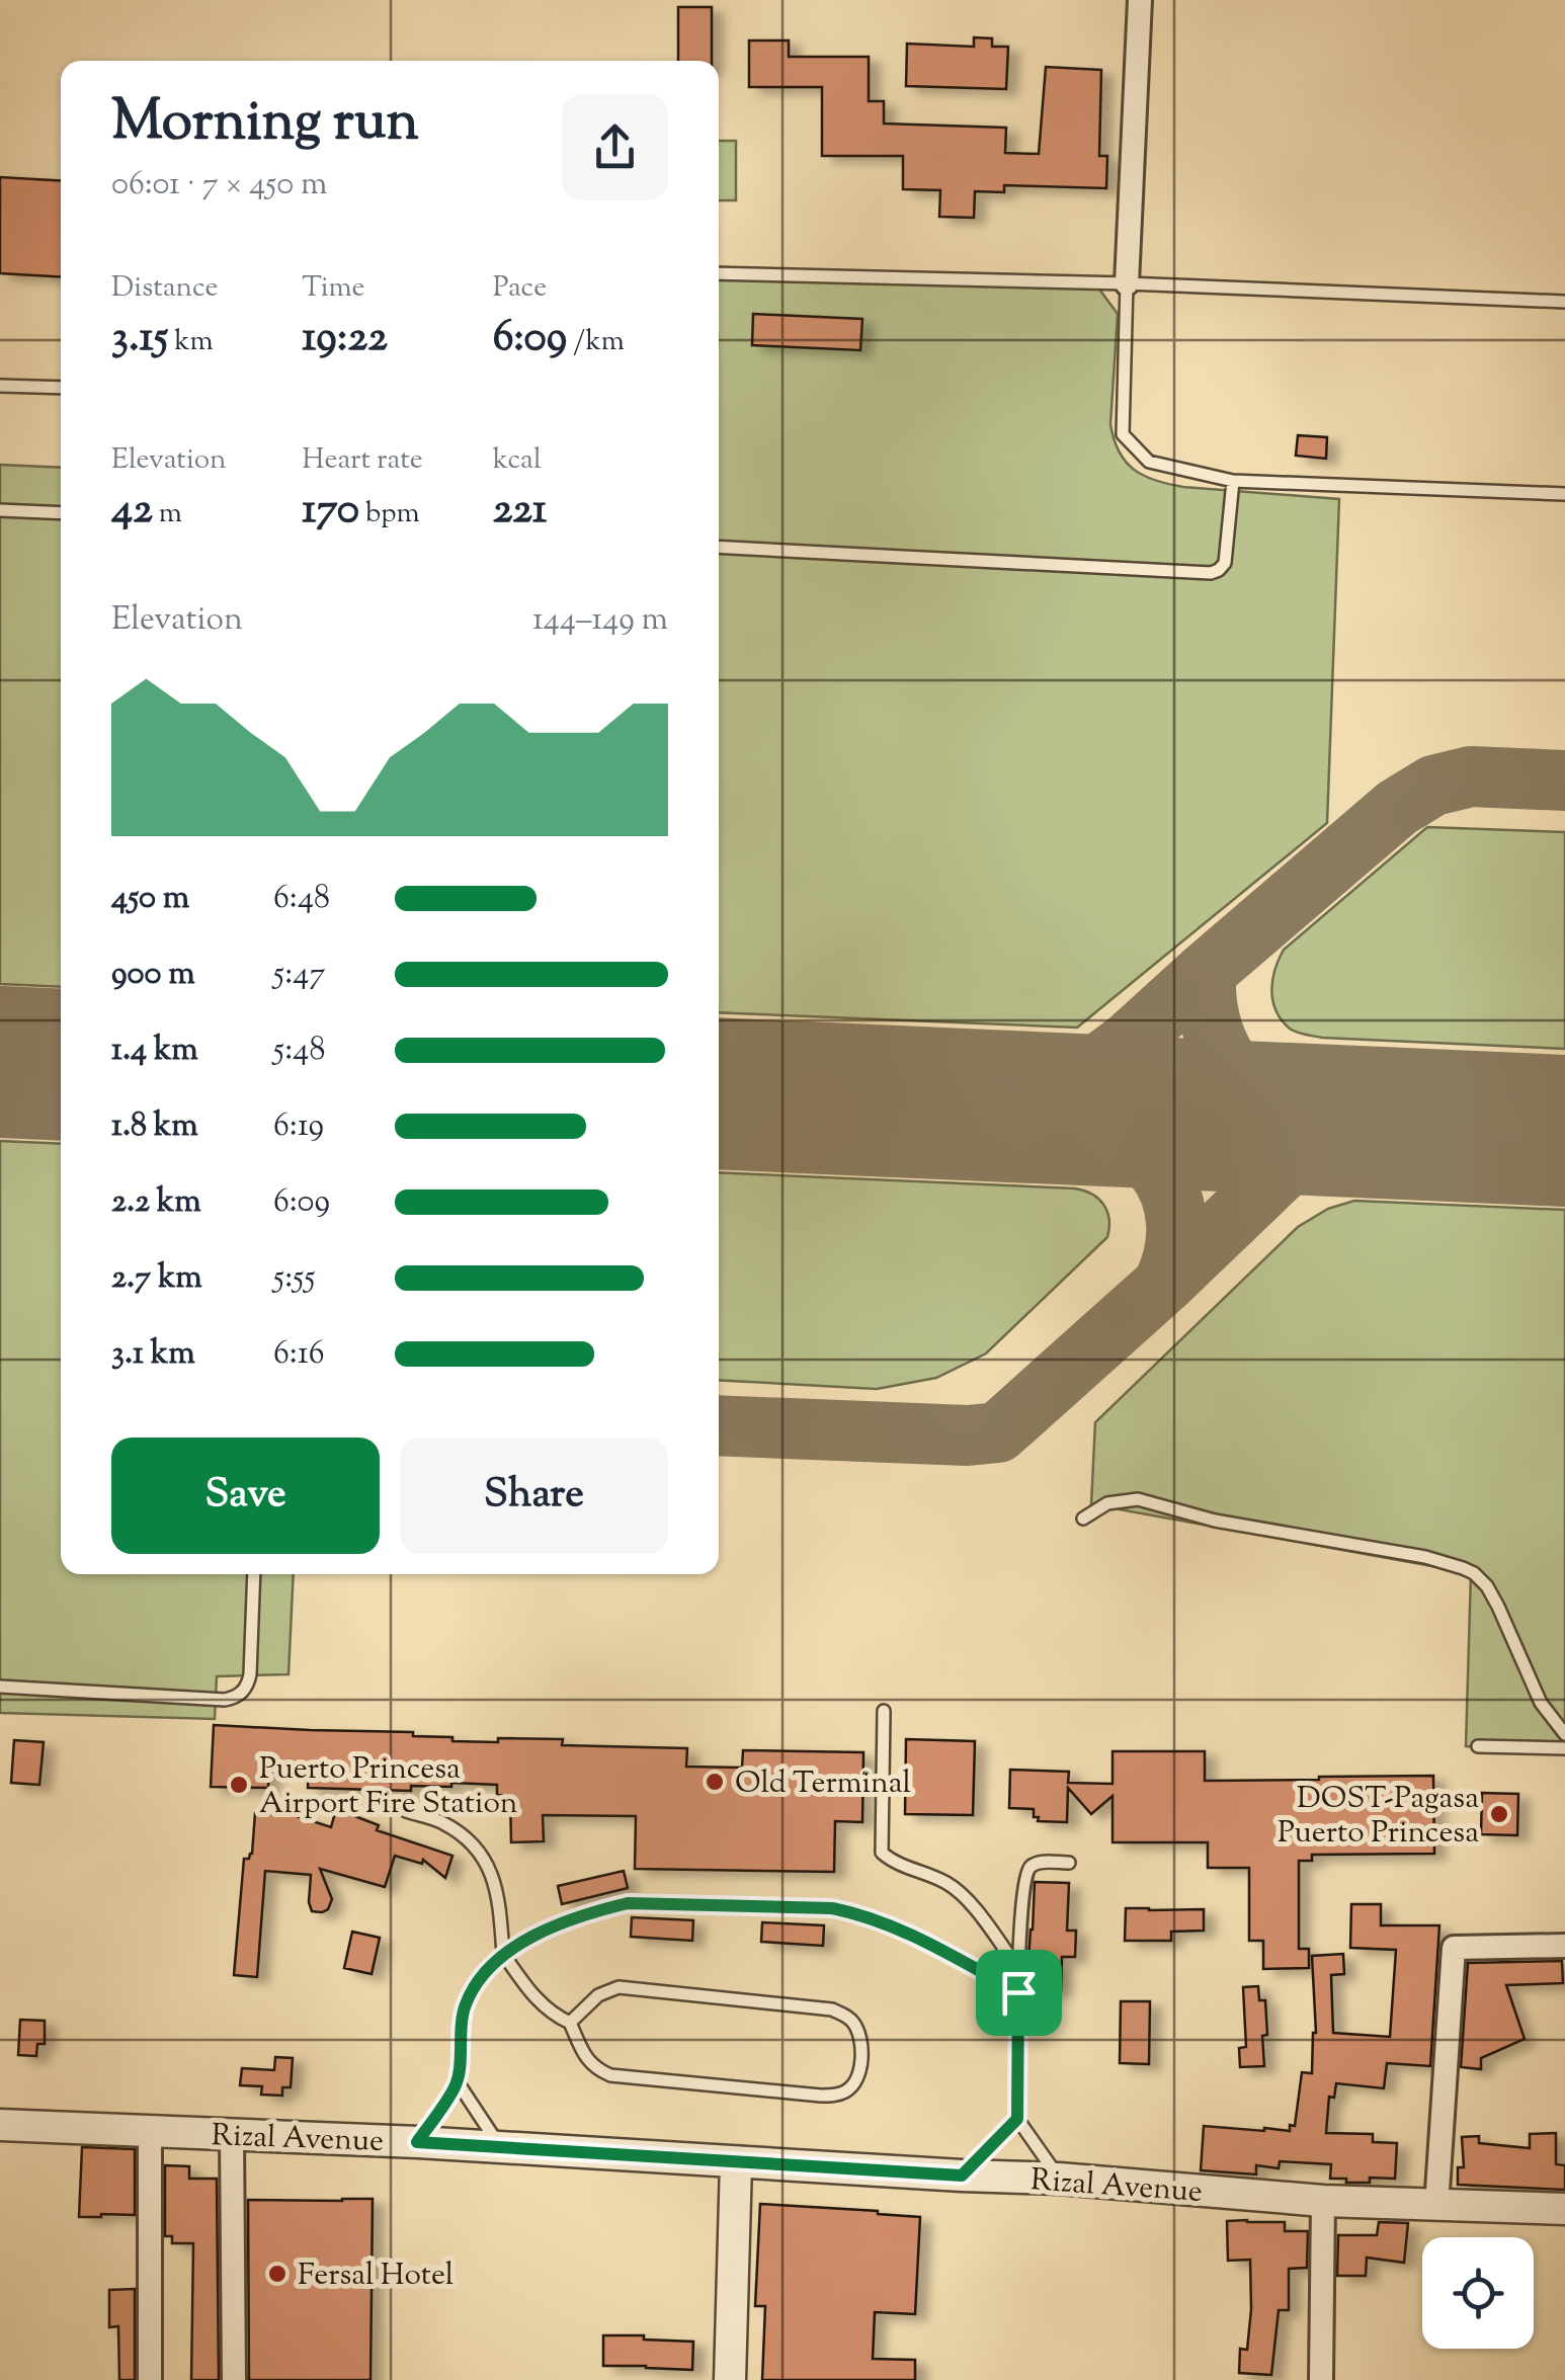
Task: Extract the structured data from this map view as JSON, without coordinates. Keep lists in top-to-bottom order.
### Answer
{
  "streets": {
    "street": ["Rizal Avenue"]
  },
  "places": [
    "Old Terminal",
    "Puerto Princesa Airport Fire Station",
    "DOST-Pagasa Puerto Princesa",
    "Fersal Hotel"
  ],
  "page": {
    "heading": ["Morning run", "06:01 · 7 × 450 m"],
    "stats": [
      ["Distance", "3.15 km"],
      ["Time", "19:22"],
      ["Pace", "6:09 /km"],
      ["Elevation", "42 m"],
      ["Heart rate", "170 bpm"],
      ["kcal", "221"]
    ],
    "chart": ["Elevation", "144–149 m"],
    "list": [
      {
        "name": "450 m",
        "note": "6:48"
      },
      {
        "name": "900 m",
        "note": "5:47"
      },
      {
        "name": "1.4 km",
        "note": "5:48"
      },
      {
        "name": "1.8 km",
        "note": "6:19"
      },
      {
        "name": "2.2 km",
        "note": "6:09"
      },
      {
        "name": "2.7 km",
        "note": "5:55"
      },
      {
        "name": "3.1 km",
        "note": "6:16"
      }
    ],
    "buttons": ["Save", "Share"]
  }
}
